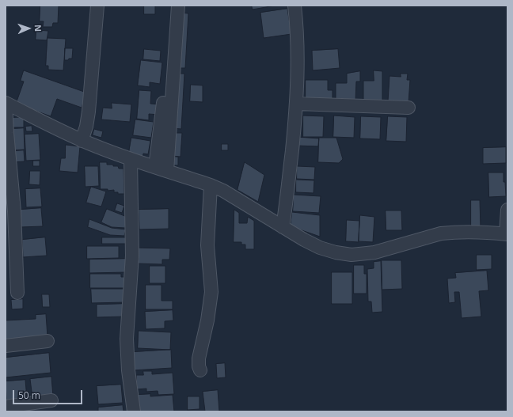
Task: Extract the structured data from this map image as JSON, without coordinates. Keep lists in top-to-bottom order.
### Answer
{
  "scale_bar": "50 m",
  "north": "right"
}
